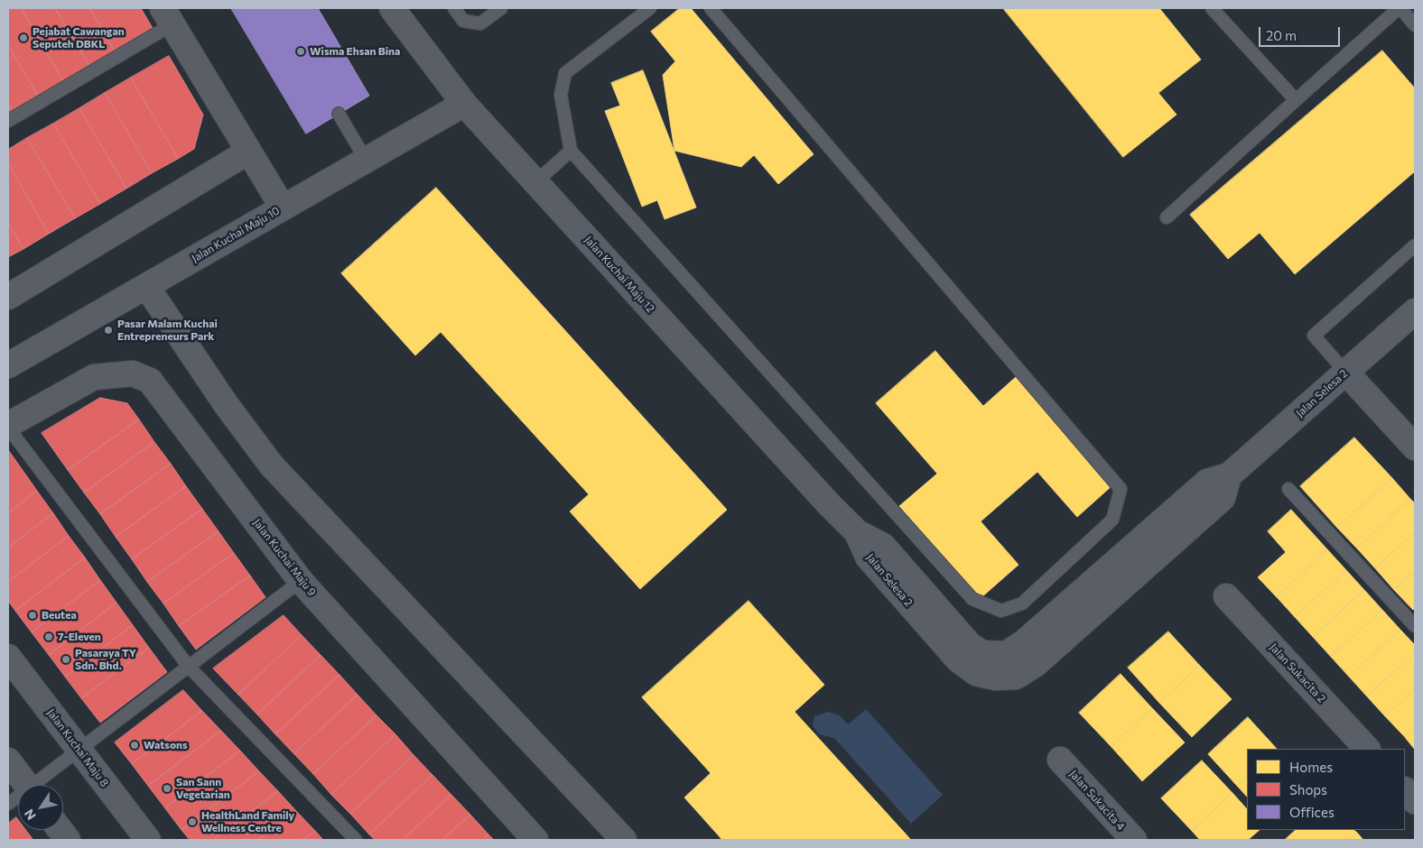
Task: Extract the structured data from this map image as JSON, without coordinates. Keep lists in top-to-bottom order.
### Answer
{
  "streets": {
    "street": [
      "Jalan Kuchai Maju 10",
      "Jalan Kuchai Maju 12",
      "Jalan Selesa 2",
      "Jalan Kuchai Maju 9",
      "Jalan Sukacita 2",
      "Jalan Kuchai Maju 8",
      "Jalan Sukacita 4"
    ]
  },
  "crossings": [
    ["Jalan Kuchai Maju 10", "Jalan Kuchai Maju 12"],
    ["Jalan Kuchai Maju 12", "Jalan Selesa 2"]
  ],
  "places": [
    "Pejabat Cawangan Seputeh DBKL",
    "Wisma Ehsan Bina",
    "Pasar Malam Kuchai Entrepreneurs Park",
    "Beutea",
    "7-Eleven",
    "Pasaraya TY Sdn. Bhd.",
    "Watsons",
    "San Sann Vegetarian",
    "HealthLand Family Wellness Centre"
  ],
  "legend": ["Homes", "Shops", "Offices"],
  "scale_bar": "20 m",
  "north": "bottom left"
}
